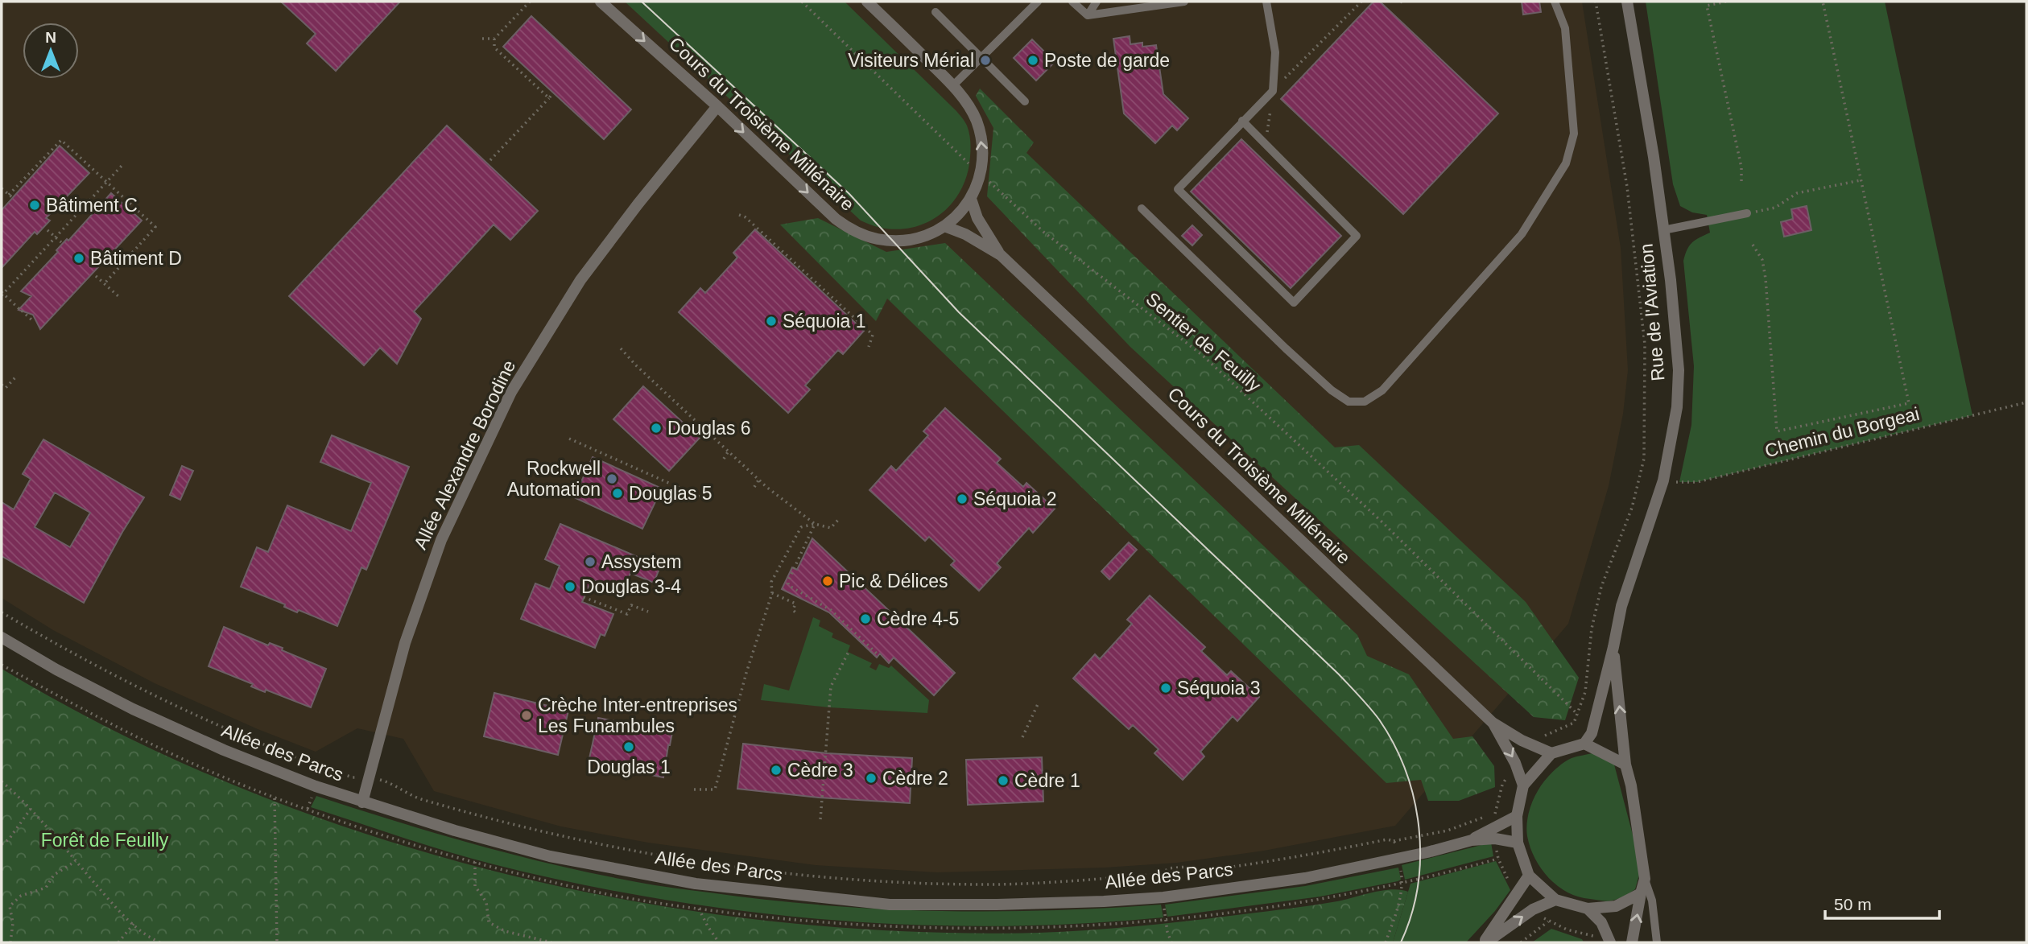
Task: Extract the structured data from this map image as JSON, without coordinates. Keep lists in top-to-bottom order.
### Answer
{
  "streets": {
    "street": [
      "Cours du Troisième Millénaire",
      "Rue de l'Aviation",
      "Allée Alexandre Borodine",
      "Allée des Parcs"
    ],
    "path": ["Sentier de Feuilly", "Chemin du Borgeai"]
  },
  "crossings": [
    ["Cours du Troisième Millénaire", "Rue de l'Aviation"],
    ["Cours du Troisième Millénaire", "Sentier de Feuilly"],
    ["Cours du Troisième Millénaire", "Allée Alexandre Borodine"],
    ["Cours du Troisième Millénaire", "Allée des Parcs"],
    ["Rue de l'Aviation", "Chemin du Borgeai"],
    ["Rue de l'Aviation", "Allée des Parcs"],
    ["Allée Alexandre Borodine", "Allée des Parcs"]
  ],
  "parks": ["Forêt de Feuilly"],
  "places": [
    "Visiteurs Mérial",
    "Poste de garde",
    "Bâtiment C",
    "Bâtiment D",
    "Séquoia 1",
    "Douglas 6",
    "Rockwell Automation",
    "Douglas 5",
    "Séquoia 2",
    "Assystem",
    "Pic & Délices",
    "Douglas 3-4",
    "Cèdre 4-5",
    "Séquoia 3",
    "Crèche Inter-entreprises Les Funambules",
    "Douglas 1",
    "Cèdre 3",
    "Cèdre 2",
    "Cèdre 1"
  ],
  "scale_bar": "50 m",
  "north": "top"
}
